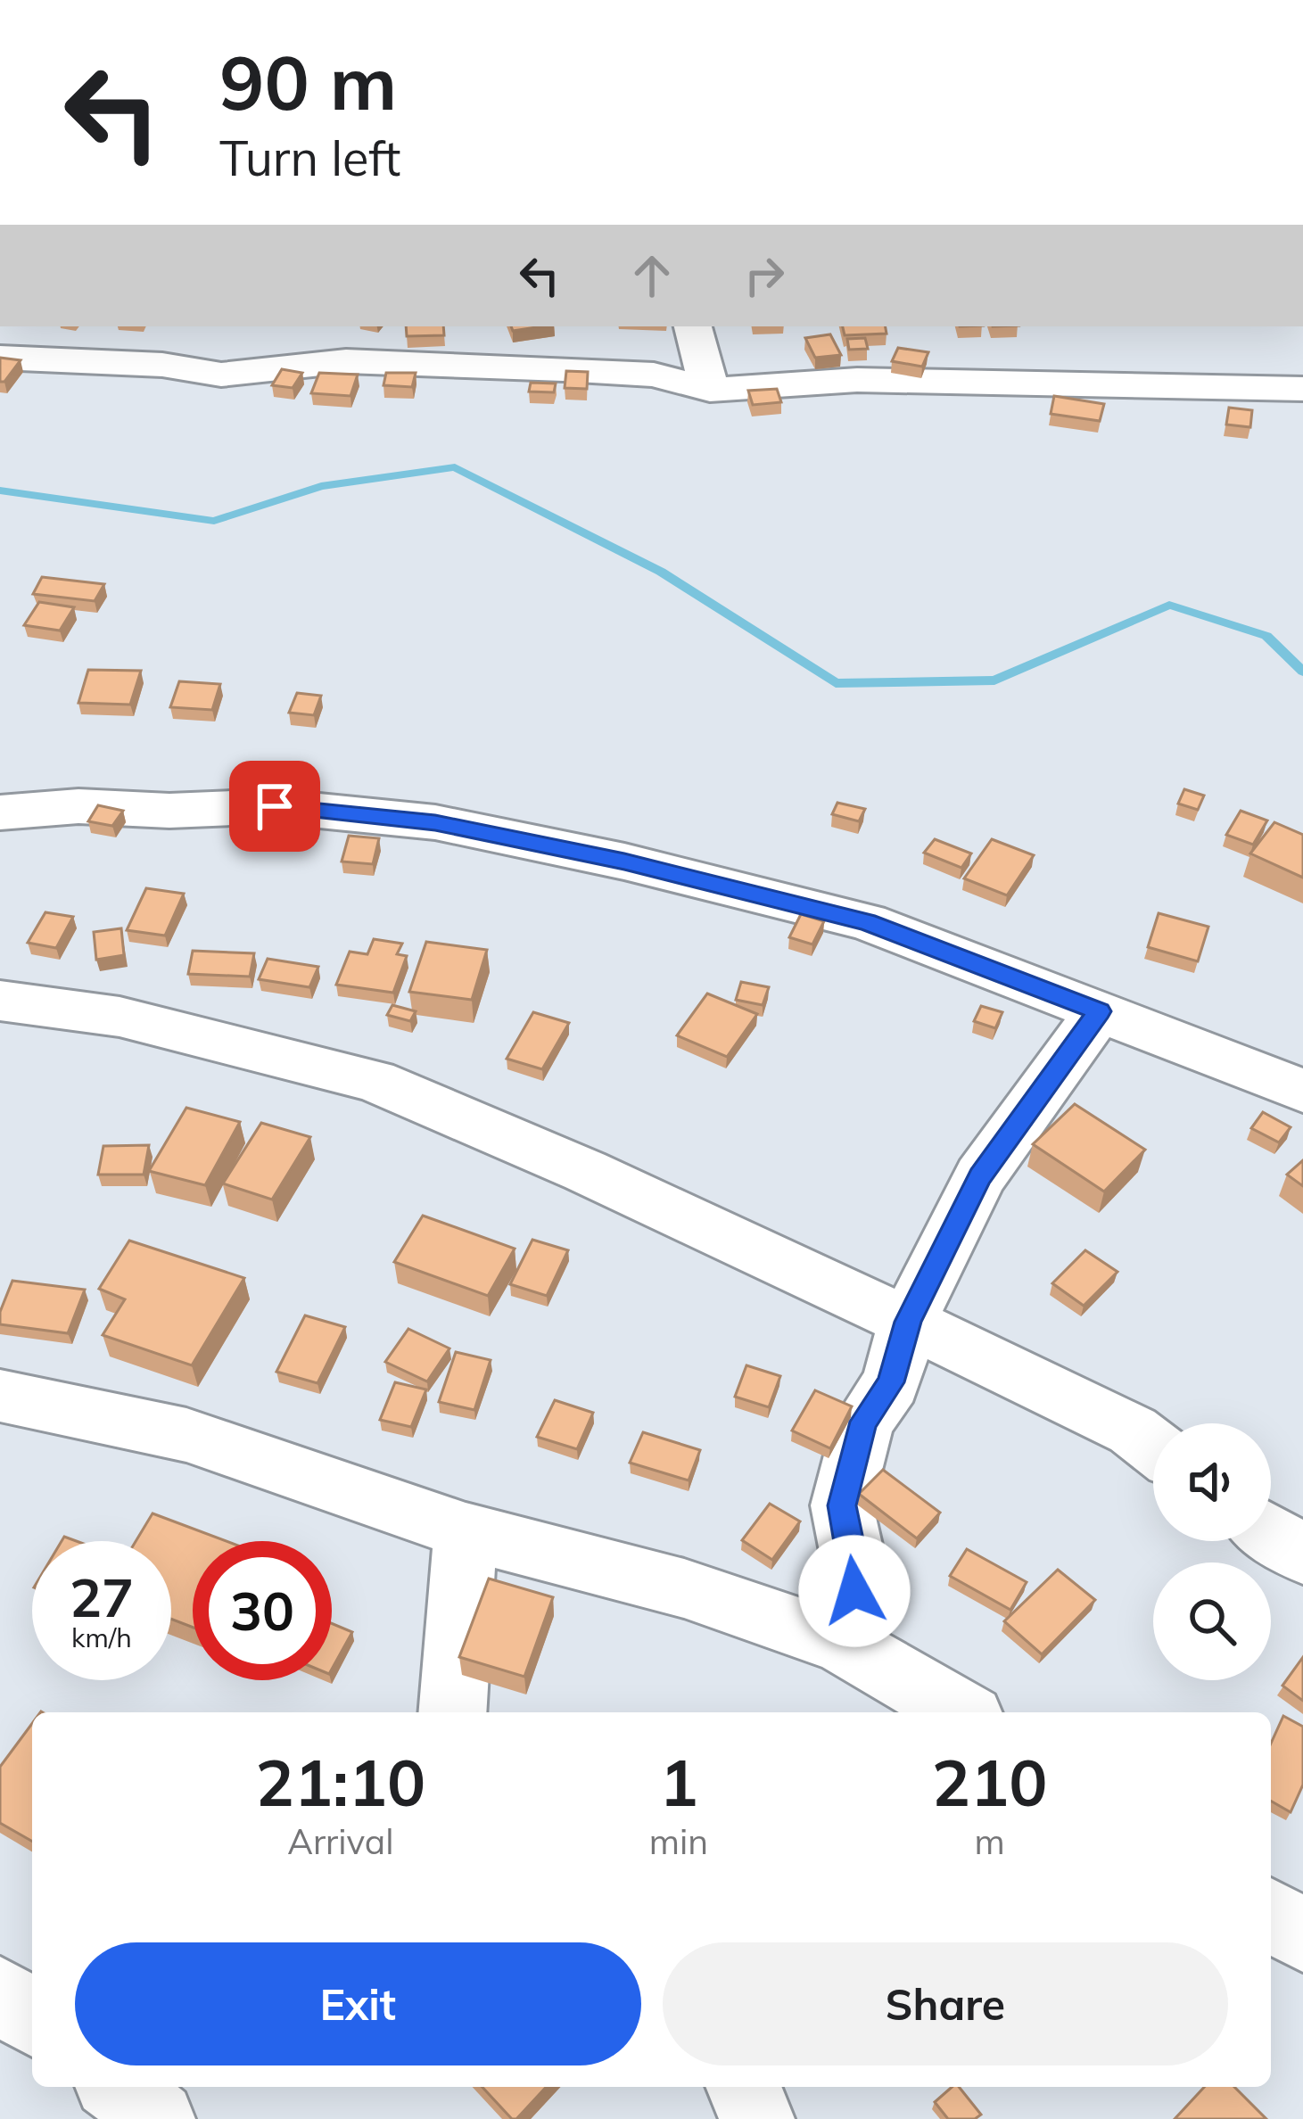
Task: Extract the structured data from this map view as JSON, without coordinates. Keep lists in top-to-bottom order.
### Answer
{
  "page": {
    "turn": ["90 m", "Turn left"],
    "speed": "27 km/h",
    "limit": "30",
    "eta": [
      "21:10",
      "Arrival",
      "1",
      "min",
      "210",
      "m"
    ],
    "buttons": ["Exit", "Share"]
  }
}
